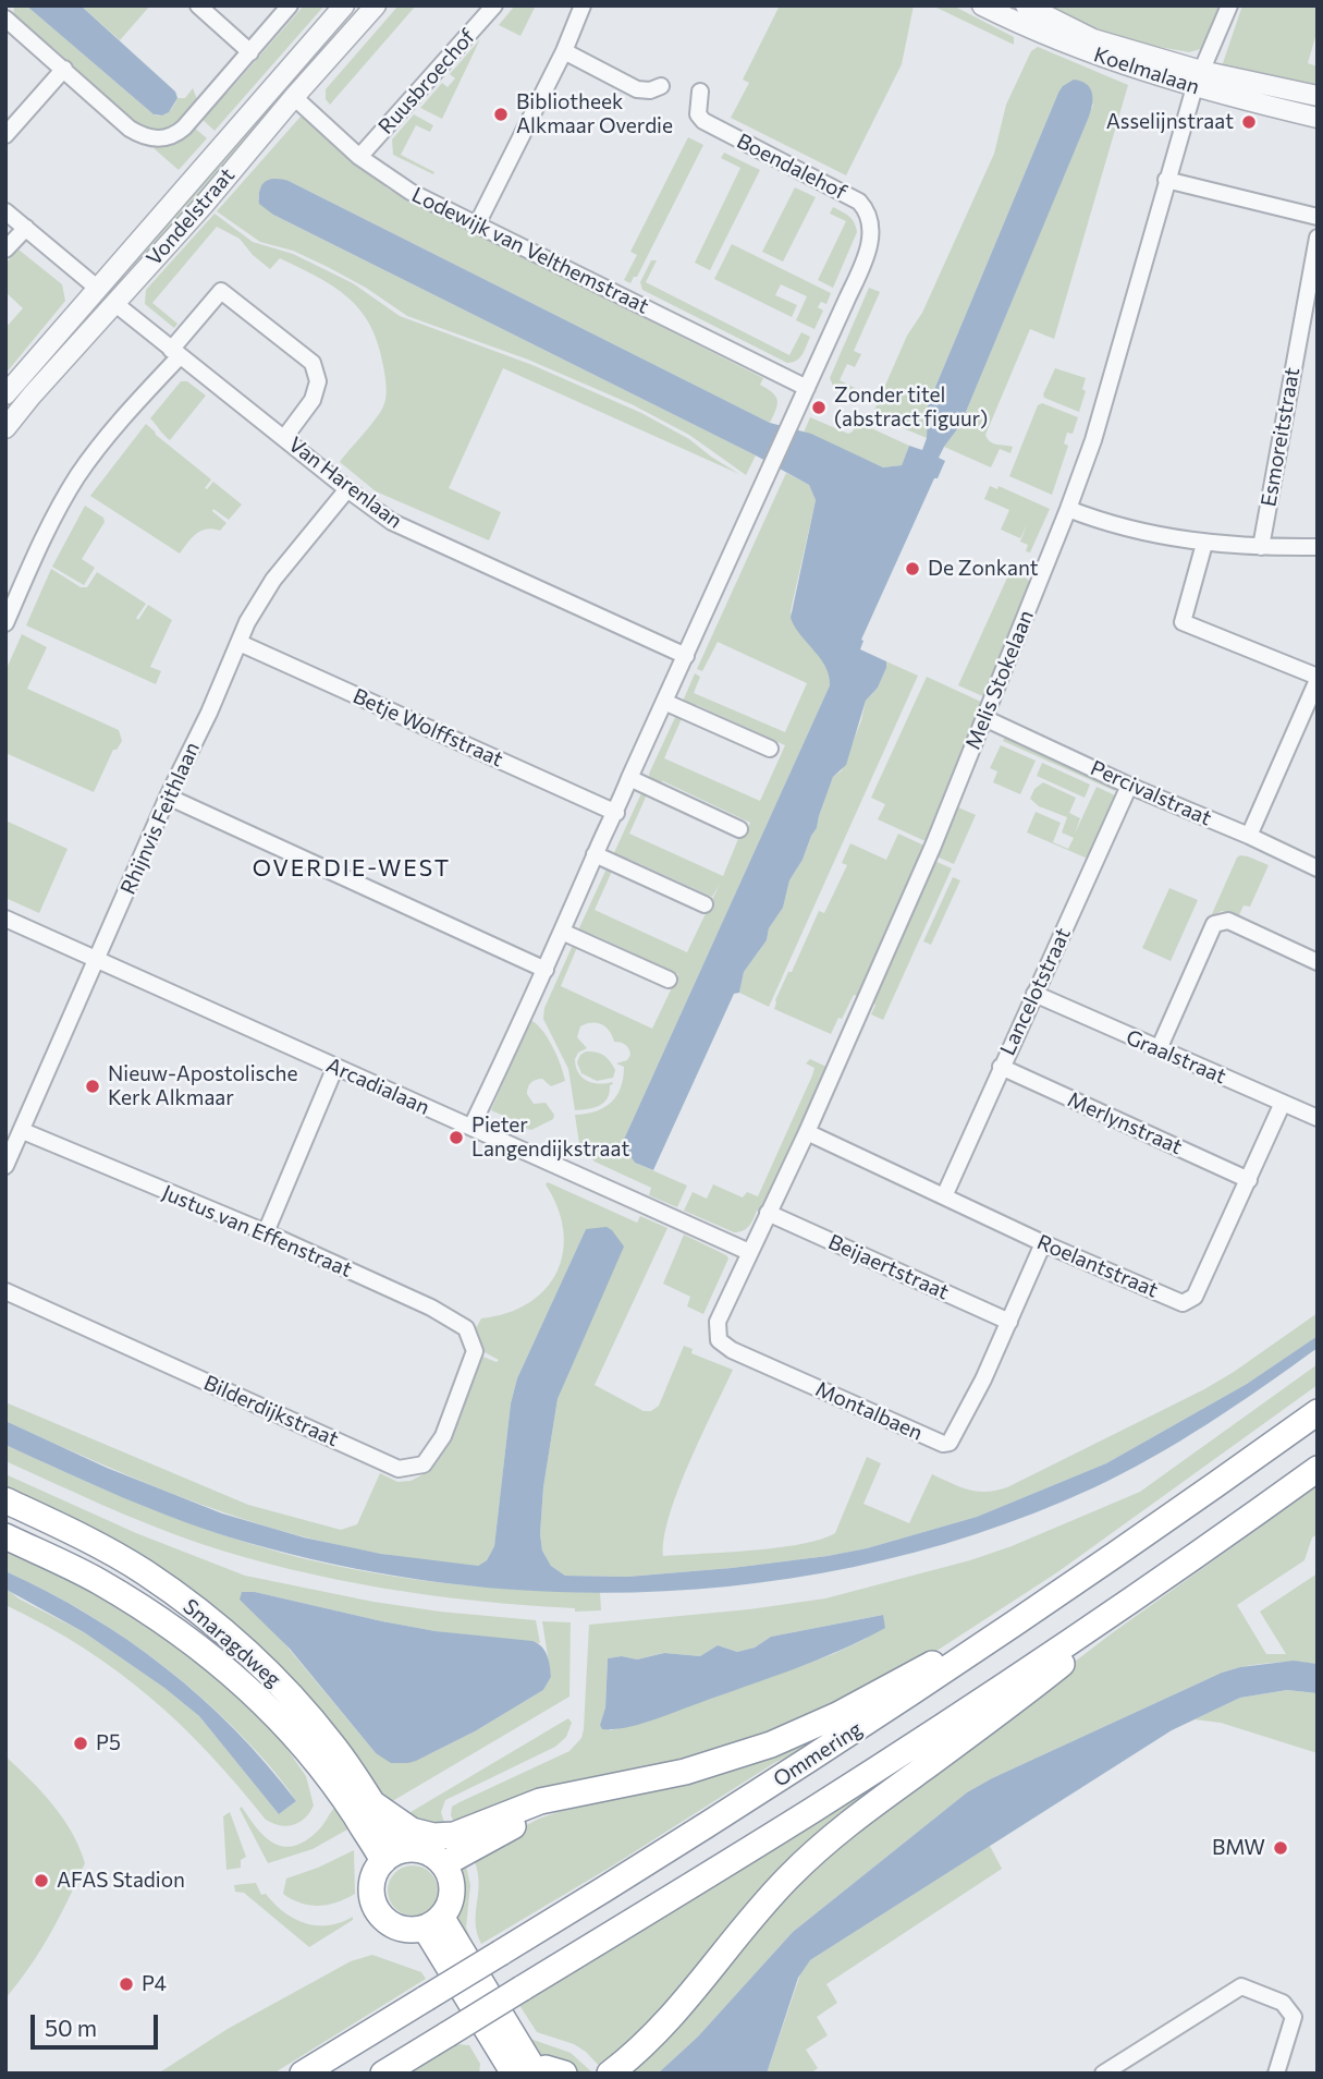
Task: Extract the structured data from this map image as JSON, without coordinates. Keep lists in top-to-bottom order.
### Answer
{
  "streets": {
    "highway": ["Smaragdweg", "Ommering"],
    "street": [
      "Koelmalaan",
      "Ruusbroechof",
      "Boendalehof",
      "Vondelstraat",
      "Lodewijk van Velthemstraat",
      "Esmoreitstraat",
      "Van Harenlaan",
      "Melis Stokelaan",
      "Betje Wolffstraat",
      "Percivalstraat",
      "Rhijnvis Feithlaan",
      "Lancelotstraat",
      "Graalstraat",
      "Arcadialaan",
      "Merlynstraat",
      "Justus van Effenstraat",
      "Roelantstraat",
      "Beijaertstraat",
      "Bilderdijkstraat",
      "Montalbaen"
    ]
  },
  "crossings": [
    ["Koelmalaan", "Melis Stokelaan"],
    ["Ruusbroechof", "Lodewijk van Velthemstraat"],
    ["Boendalehof", "Lodewijk van Velthemstraat"],
    ["Boendalehof", "Van Harenlaan"],
    ["Vondelstraat", "Lodewijk van Velthemstraat"],
    ["Vondelstraat", "Van Harenlaan"],
    ["Van Harenlaan", "Rhijnvis Feithlaan"],
    ["Melis Stokelaan", "Percivalstraat"],
    ["Melis Stokelaan", "Arcadialaan"],
    ["Melis Stokelaan", "Roelantstraat"],
    ["Melis Stokelaan", "Beijaertstraat"],
    ["Melis Stokelaan", "Montalbaen"],
    ["Betje Wolffstraat", "Rhijnvis Feithlaan"],
    ["Percivalstraat", "Lancelotstraat"],
    ["Rhijnvis Feithlaan", "Arcadialaan"],
    ["Rhijnvis Feithlaan", "Justus van Effenstraat"],
    ["Lancelotstraat", "Graalstraat"],
    ["Lancelotstraat", "Merlynstraat"],
    ["Lancelotstraat", "Roelantstraat"],
    ["Graalstraat", "Roelantstraat"],
    ["Arcadialaan", "Montalbaen"],
    ["Merlynstraat", "Roelantstraat"],
    ["Justus van Effenstraat", "Bilderdijkstraat"],
    ["Roelantstraat", "Montalbaen"],
    ["Beijaertstraat", "Montalbaen"]
  ],
  "districts": ["OVERDIE-WEST"],
  "places": [
    "Bibliotheek Alkmaar Overdie",
    "Asselijnstraat",
    "Zonder titel (abstract figuur)",
    "De Zonkant",
    "Nieuw-Apostolische Kerk Alkmaar",
    "Pieter Langendijkstraat",
    "P5",
    "BMW",
    "AFAS Stadion",
    "P4"
  ],
  "scale_bar": "50 m"
}
